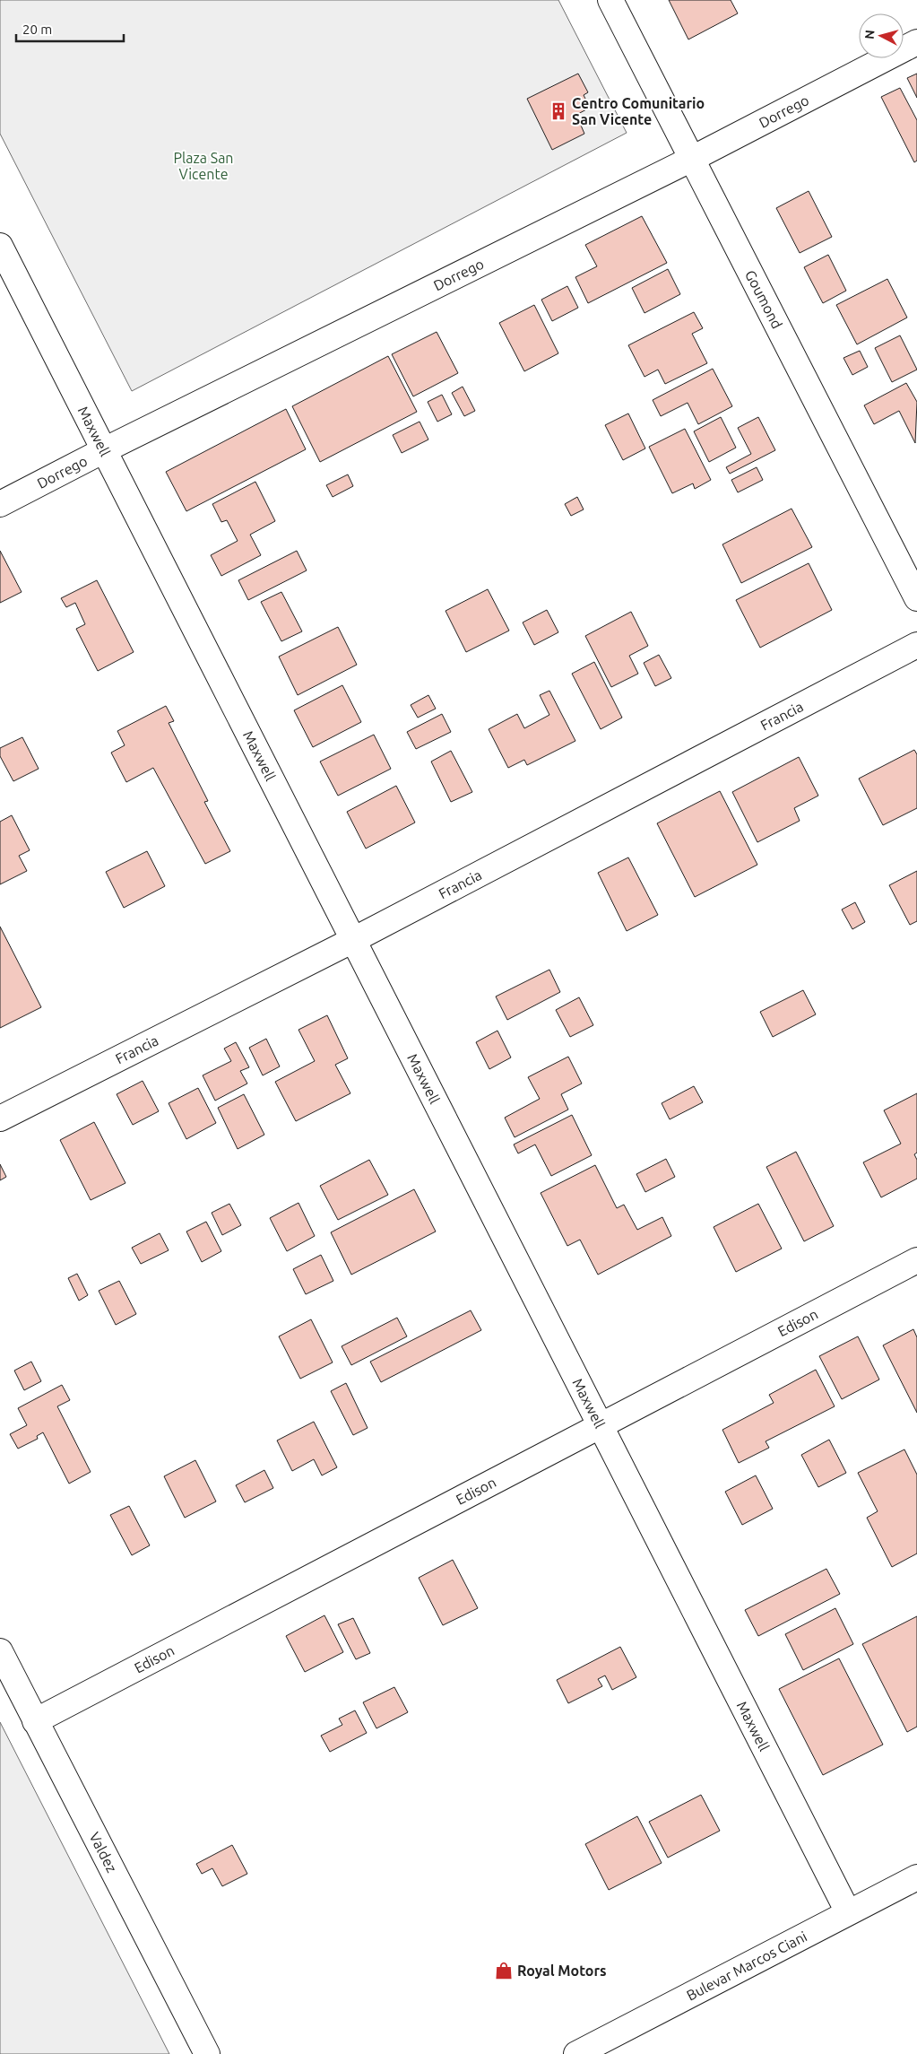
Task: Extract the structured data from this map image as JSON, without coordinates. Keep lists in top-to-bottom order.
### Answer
{
  "streets": {
    "main road": [
      "Dorrego",
      "Goumond",
      "Maxwell",
      "Francia",
      "Edison",
      "Valdez",
      "Bulevar Marcos Ciani"
    ]
  },
  "crossings": [
    ["Dorrego", "Goumond"],
    ["Dorrego", "Maxwell"],
    ["Maxwell", "Francia"],
    ["Maxwell", "Edison"],
    ["Maxwell", "Bulevar Marcos Ciani"],
    ["Edison", "Valdez"]
  ],
  "parks": ["Plaza San Vicente"],
  "places": {
    "building": ["Centro Comunitario San Vicente"],
    "shop": ["Royal Motors"]
  },
  "scale_bar": "20 m",
  "north": "left"
}
